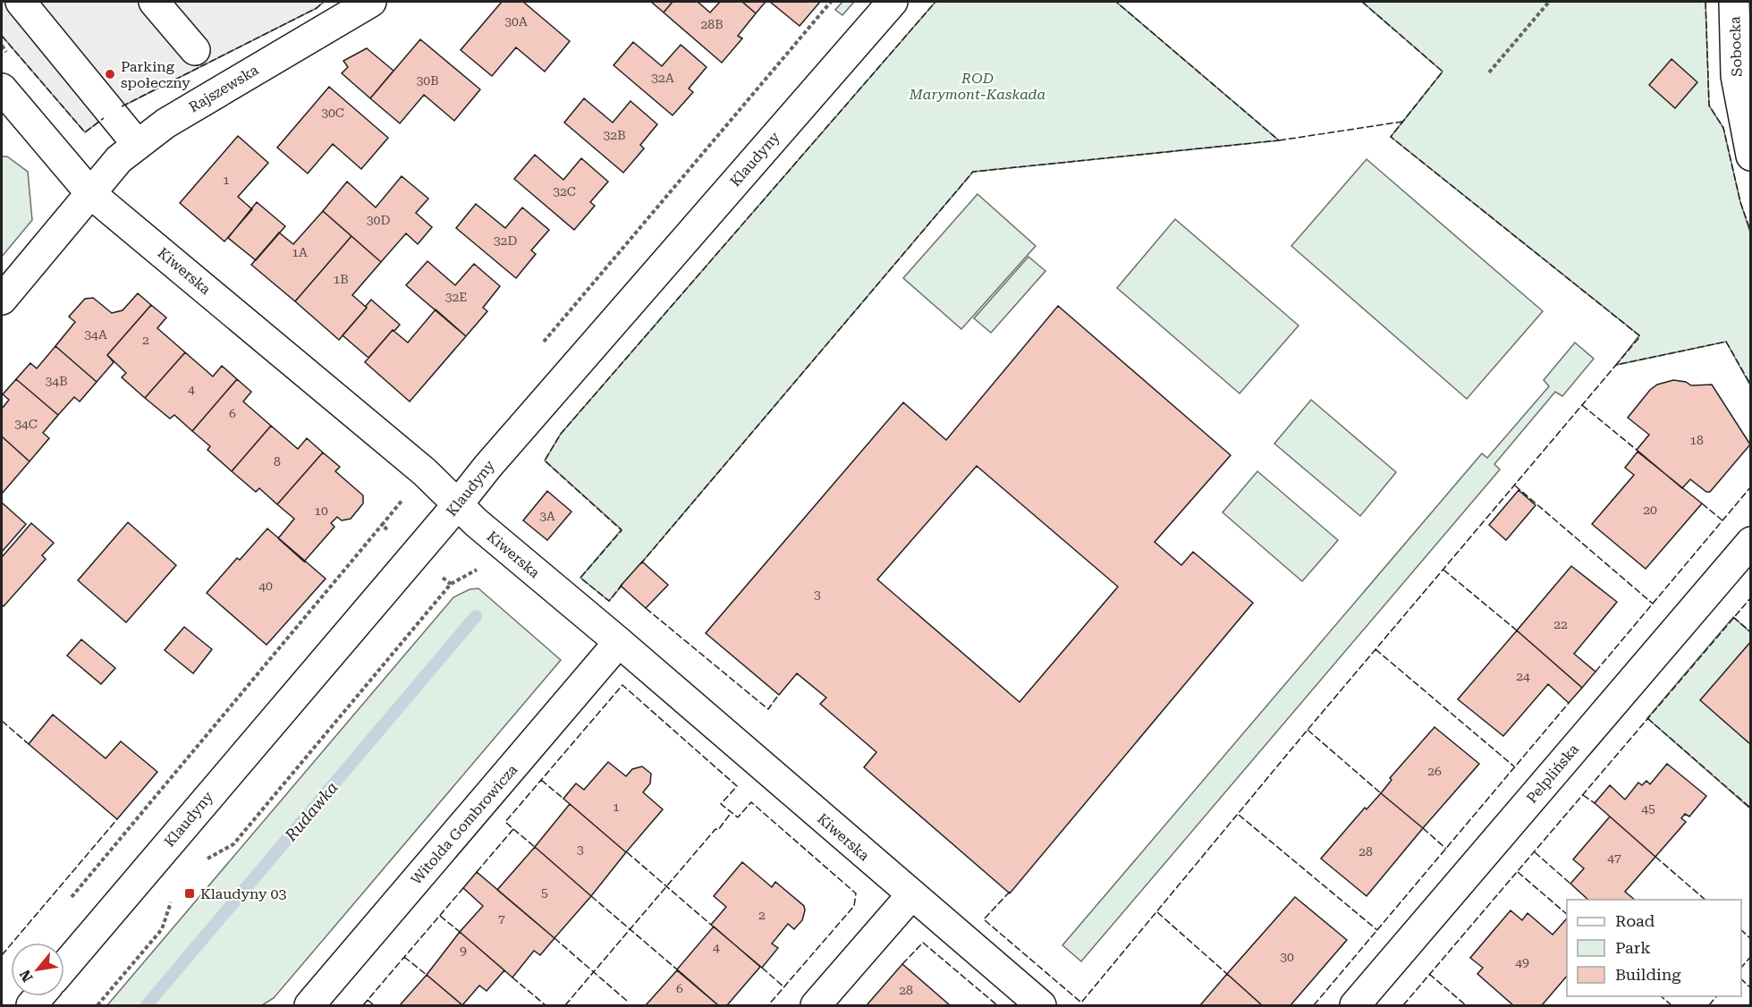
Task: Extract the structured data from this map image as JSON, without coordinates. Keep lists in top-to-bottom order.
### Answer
{
  "streets": {
    "street": [
      "Sobocka",
      "Rajszewska",
      "Klaudyny",
      "Kiwerska",
      "Pelplińska",
      "Witolda Gombrowicza"
    ]
  },
  "crossings": [
    ["Rajszewska", "Kiwerska"],
    ["Klaudyny", "Kiwerska"],
    ["Kiwerska", "Witolda Gombrowicza"]
  ],
  "water": ["Rudawka"],
  "parks": ["ROD Marymont-Kaskada"],
  "places": {
    "other": ["Parking społeczny"],
    "transit": ["Klaudyny 03"]
  },
  "house_numbers": [
    "30A",
    "28B",
    "32A",
    "30B",
    "30C",
    "32B",
    "1",
    "32C",
    "30D",
    "32D",
    "1A",
    "1B",
    "32E",
    "34A",
    "2",
    "34B",
    "4",
    "6",
    "34C",
    "18",
    "8",
    "20",
    "10",
    "3A",
    "40",
    "3",
    "22",
    "24",
    "26",
    "1",
    "45",
    "3",
    "28",
    "47",
    "5",
    "2",
    "7",
    "4",
    "9",
    "30",
    "49",
    "6",
    "28"
  ],
  "legend": ["Road", "Park", "Building"],
  "north": "bottom left"
}
